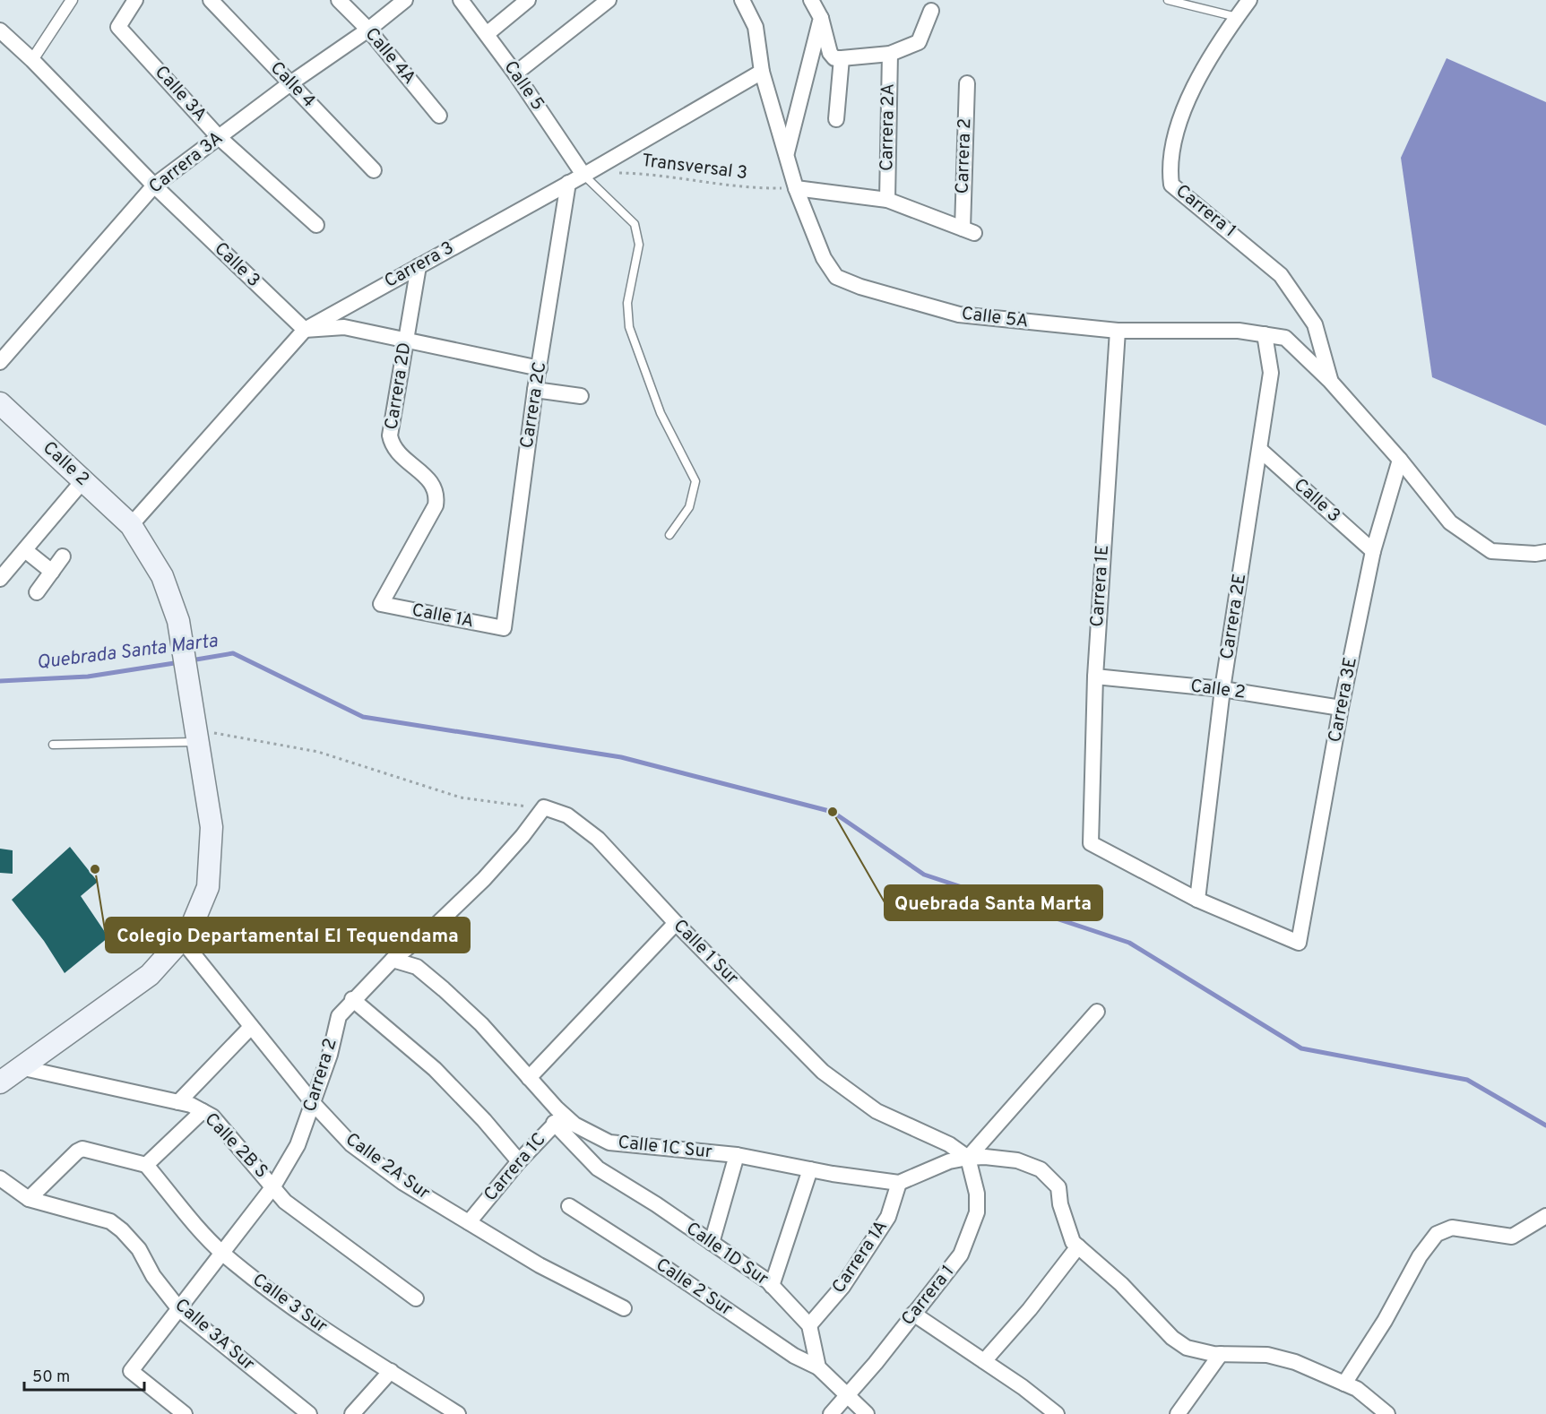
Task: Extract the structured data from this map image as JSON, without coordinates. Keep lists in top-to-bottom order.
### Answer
{
  "streets": {
    "main road": ["Calle 2"],
    "street": [
      "Calle 4A",
      "Calle 4",
      "Calle 5",
      "Calle 3A",
      "Carrera 2A",
      "Carrera 2",
      "Carrera 3A",
      "Carrera 1",
      "Calle 3",
      "Carrera 3",
      "Calle 5A",
      "Carrera 2D",
      "Carrera 2C",
      "Carrera 1E",
      "Calle 1A",
      "Carrera 2E",
      "Carrera 3E",
      "Calle 1 Sur",
      "Calle 2B S",
      "Calle 1C Sur",
      "Calle 2A Sur",
      "Carrera 1C",
      "Calle 1D Sur",
      "Carrera 1A",
      "Calle 2 Sur",
      "Calle 3 Sur",
      "Calle 3A Sur"
    ],
    "path": ["Transversal 3"]
  },
  "crossings": [
    ["Calle 4A", "Carrera 3A"],
    ["Calle 4", "Carrera 3A"],
    ["Calle 5", "Transversal 3"],
    ["Calle 5", "Carrera 3"],
    ["Calle 3A", "Carrera 3A"],
    ["Carrera 2A", "Carrera 2"],
    ["Carrera 2", "Calle 1 Sur"],
    ["Carrera 2", "Calle 2B S"],
    ["Carrera 2", "Calle 1C Sur"],
    ["Carrera 2", "Calle 2A Sur"],
    ["Carrera 2", "Calle 3 Sur"],
    ["Carrera 2", "Calle 3A Sur"],
    ["Carrera 3A", "Calle 3"],
    ["Transversal 3", "Carrera 3"],
    ["Transversal 3", "Calle 5A"],
    ["Carrera 1", "Calle 5A"],
    ["Carrera 1", "Calle 1 Sur"],
    ["Calle 3", "Carrera 3"],
    ["Calle 3", "Carrera 2E"],
    ["Calle 3", "Carrera 3E"],
    ["Carrera 3", "Calle 5A"],
    ["Carrera 3", "Carrera 2D"],
    ["Carrera 3", "Carrera 2C"],
    ["Carrera 3", "Calle 2"],
    ["Calle 5A", "Carrera 1E"],
    ["Calle 5A", "Carrera 2E"],
    ["Calle 5A", "Carrera 3E"],
    ["Carrera 2D", "Calle 1A"],
    ["Carrera 2C", "Calle 1A"],
    ["Calle 2", "Carrera 1E"],
    ["Calle 2", "Carrera 2E"],
    ["Calle 2", "Carrera 3E"],
    ["Calle 2", "Calle 2B S"],
    ["Calle 2", "Calle 2A Sur"],
    ["Carrera 1E", "Carrera 2E"],
    ["Carrera 1E", "Carrera 3E"],
    ["Carrera 2E", "Carrera 3E"],
    ["Calle 1C Sur", "Carrera 1C"],
    ["Calle 1C Sur", "Calle 1D Sur"],
    ["Calle 1C Sur", "Carrera 1A"],
    ["Calle 2A Sur", "Carrera 1C"],
    ["Carrera 1C", "Calle 1D Sur"],
    ["Calle 1D Sur", "Carrera 1A"]
  ],
  "water": ["Quebrada Santa Marta"],
  "places": ["Quebrada Santa Marta", "Colegio Departamental El Tequendama"],
  "scale_bar": "50 m"
}
